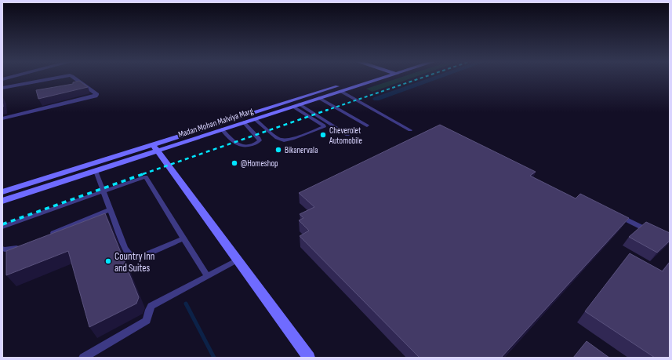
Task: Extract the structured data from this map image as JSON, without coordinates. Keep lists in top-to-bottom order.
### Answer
{
  "streets": {
    "main road": ["Madan Mohan Malviya Marg"]
  },
  "places": [
    "Cheverolet Automobile",
    "Bikanervala",
    "@Homeshop",
    "Country Inn and Suites"
  ]
}
